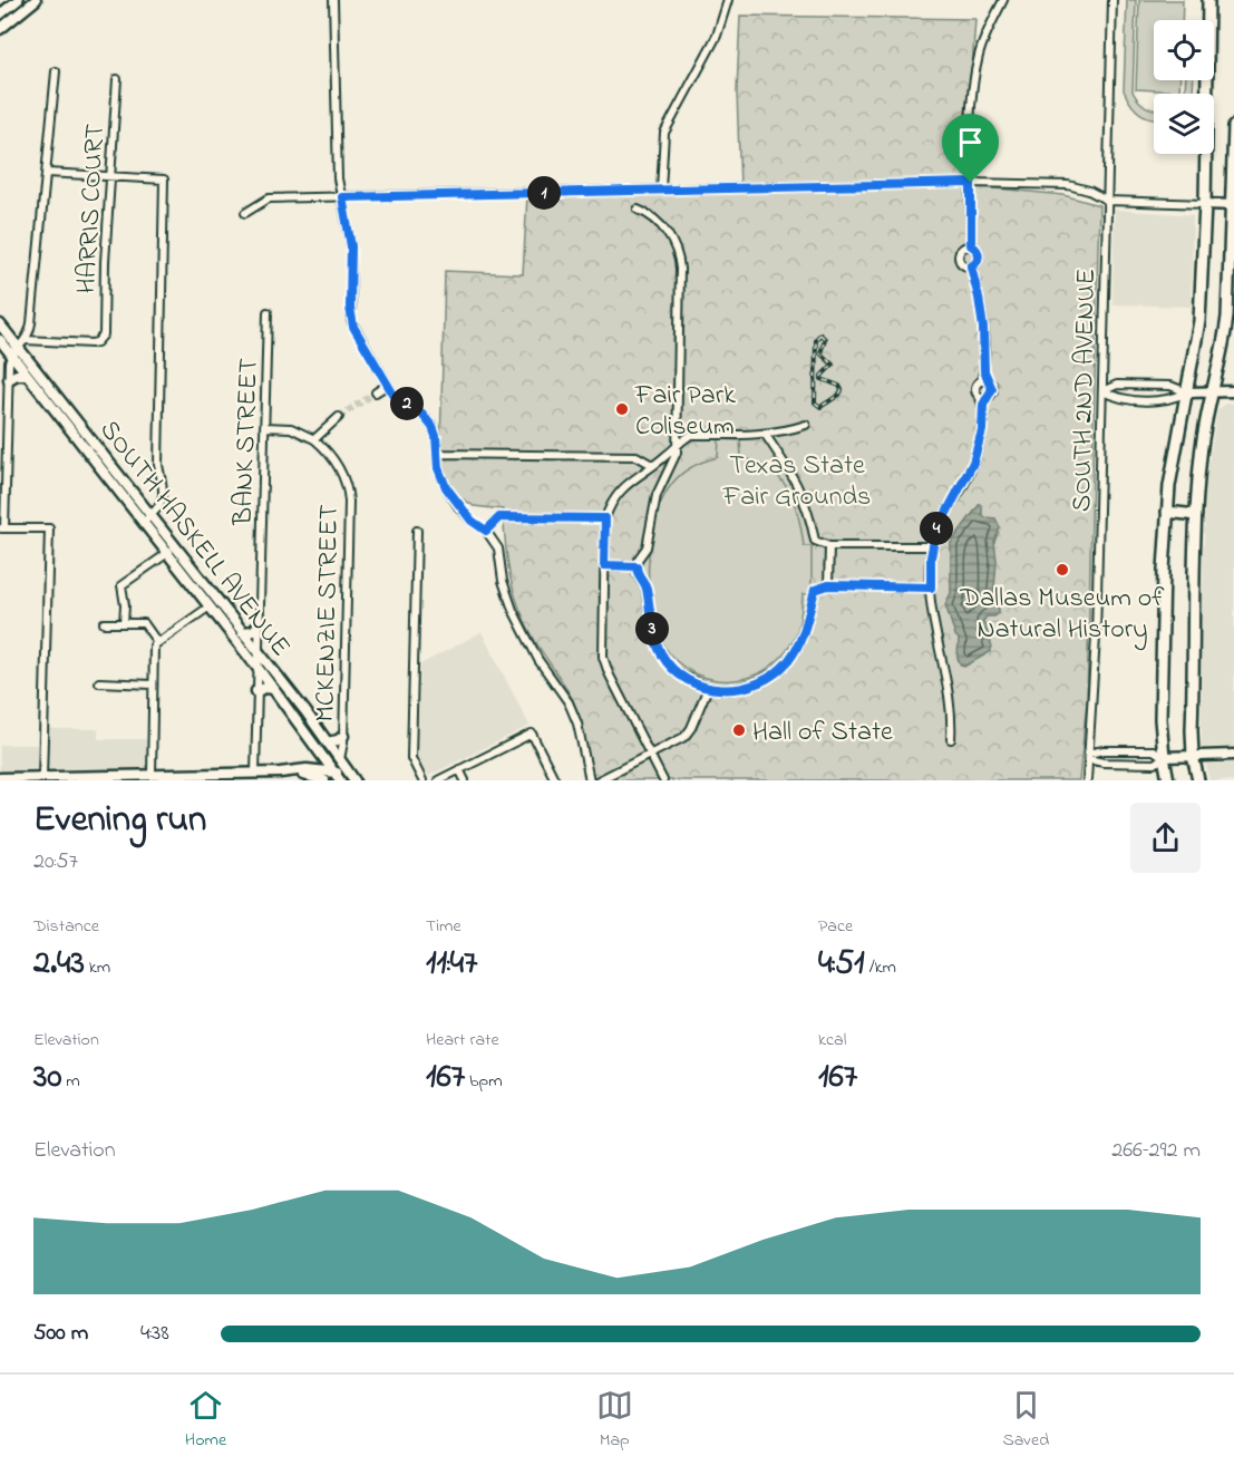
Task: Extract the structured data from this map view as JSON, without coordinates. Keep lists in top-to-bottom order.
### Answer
{
  "streets": {
    "main road": ["SOUTH HASKELL AVENUE"],
    "street": [
      "HARRIS COURT",
      "SOUTH 2ND AVENUE",
      "BANK STREET",
      "MCKENZIE STREET"
    ]
  },
  "crossings": [
    ["HARRIS COURT", "SOUTH HASKELL AVENUE"],
    ["BANK STREET", "SOUTH HASKELL AVENUE"],
    ["SOUTH HASKELL AVENUE", "MCKENZIE STREET"]
  ],
  "parks": ["Texas State Fair Grounds"],
  "places": ["Fair Park Coliseum", "Dallas Museum of Natural History", "Hall of State"],
  "page": {
    "pins": [
      "1",
      "2",
      "4",
      "3"
    ],
    "heading": ["Evening run", "20:57"],
    "stats": [
      ["Distance", "2.43 km"],
      ["Time", "11:47"],
      ["Pace", "4:51 /km"],
      ["Elevation", "30 m"],
      ["Heart rate", "167 bpm"],
      ["kcal", "167"]
    ],
    "chart": ["Elevation", "266–292 m"],
    "list": [
      {
        "name": "500 m",
        "note": "4:38"
      }
    ],
    "tabs": ["Home", "Map", "Saved"]
  }
}
